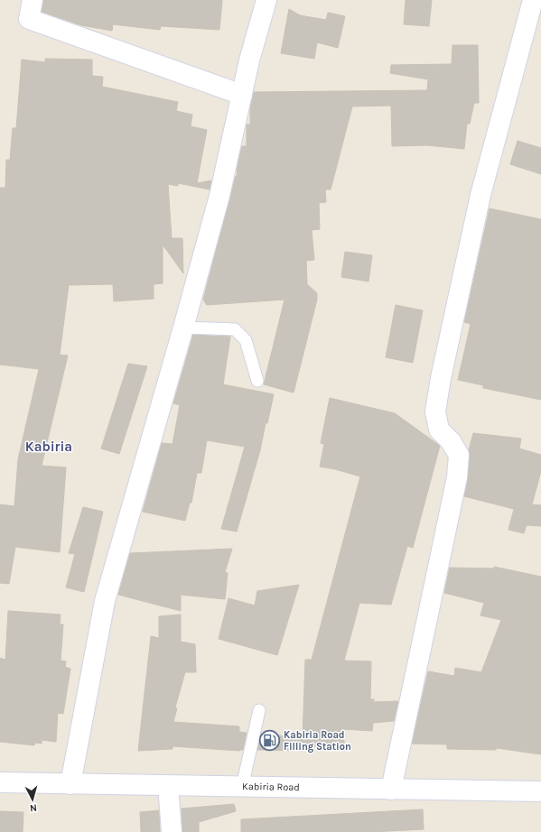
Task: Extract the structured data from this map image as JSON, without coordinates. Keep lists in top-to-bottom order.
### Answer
{
  "streets": {
    "street": ["Kabiria Road"]
  },
  "districts": ["Kabiria"],
  "places": {
    "fuel station": ["Kabiria Road Filling Station"]
  },
  "north": "bottom"
}
